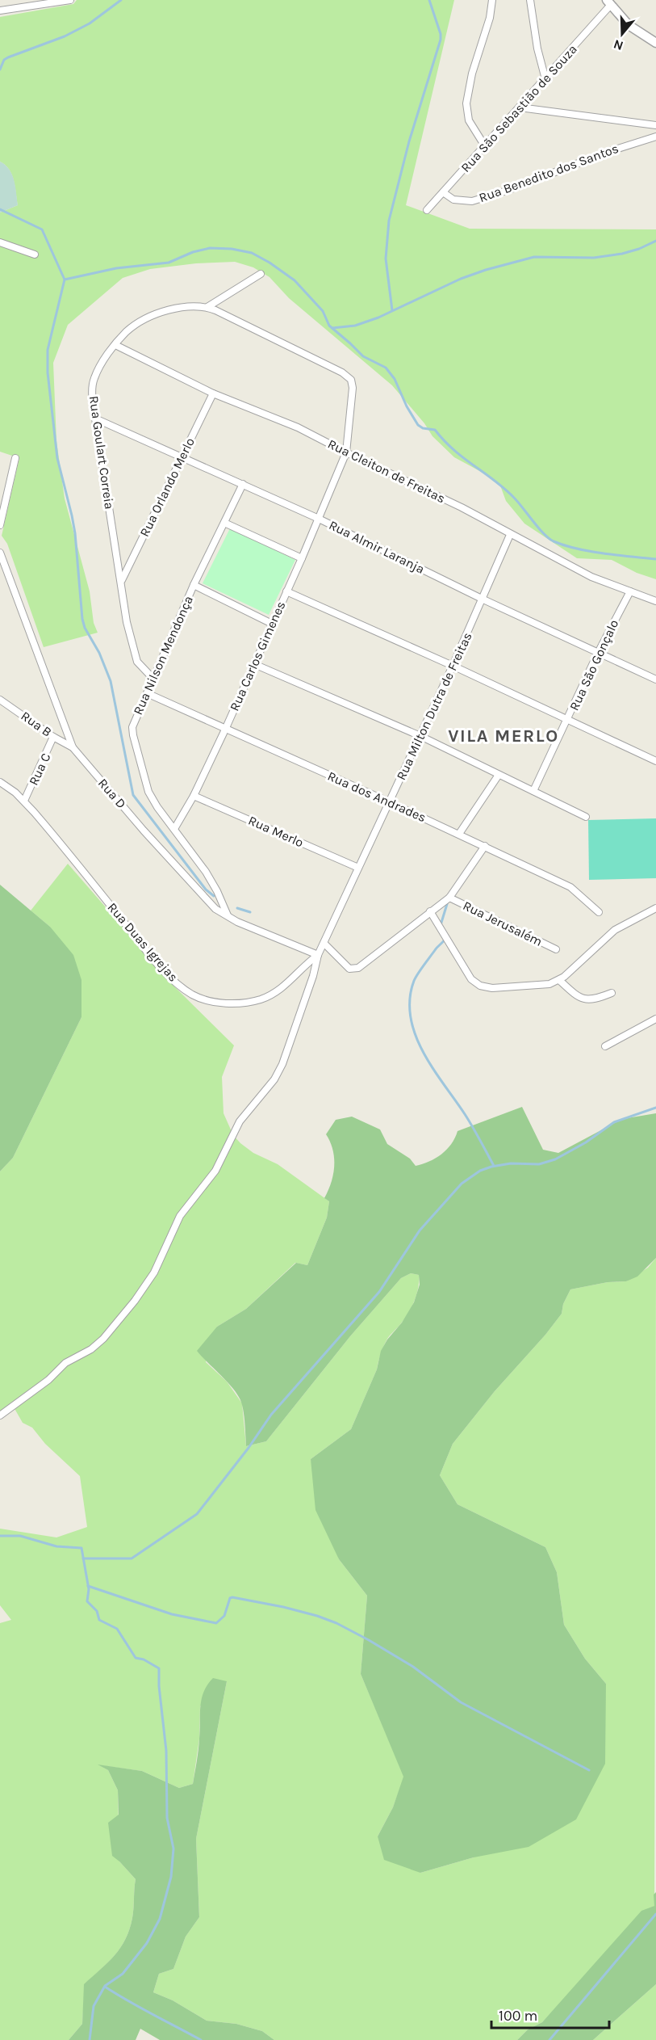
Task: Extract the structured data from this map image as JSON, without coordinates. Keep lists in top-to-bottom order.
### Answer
{
  "streets": {
    "street": [
      "Rua São Sebastião de Souza",
      "Rua Benedito dos Santos",
      "Rua Goulart Correia",
      "Rua Cleiton de Freitas",
      "Rua Orlando Merlo",
      "Rua Almir Laranja",
      "Rua Nilson Mendonça",
      "Rua Carlos Gimenes",
      "Rua São Gonçalo",
      "Rua Milton Dutra de Freitas",
      "Rua B",
      "Rua C",
      "Rua D",
      "Rua dos Andrades",
      "Rua Merlo",
      "Rua Jerusalém",
      "Rua Duas Igrejas"
    ]
  },
  "crossings": [
    ["Rua São Sebastião de Souza", "Rua Benedito dos Santos"],
    ["Rua Goulart Correia", "Rua Cleiton de Freitas"],
    ["Rua Goulart Correia", "Rua Orlando Merlo"],
    ["Rua Goulart Correia", "Rua Almir Laranja"],
    ["Rua Goulart Correia", "Rua Nilson Mendonça"],
    ["Rua Goulart Correia", "Rua Carlos Gimenes"],
    ["Rua Cleiton de Freitas", "Rua Orlando Merlo"],
    ["Rua Cleiton de Freitas", "Rua Carlos Gimenes"],
    ["Rua Cleiton de Freitas", "Rua São Gonçalo"],
    ["Rua Cleiton de Freitas", "Rua Milton Dutra de Freitas"],
    ["Rua Orlando Merlo", "Rua Almir Laranja"],
    ["Rua Almir Laranja", "Rua Nilson Mendonça"],
    ["Rua Almir Laranja", "Rua Carlos Gimenes"],
    ["Rua Almir Laranja", "Rua São Gonçalo"],
    ["Rua Almir Laranja", "Rua Milton Dutra de Freitas"],
    ["Rua Nilson Mendonça", "Rua Carlos Gimenes"],
    ["Rua Nilson Mendonça", "Rua dos Andrades"],
    ["Rua Carlos Gimenes", "Rua dos Andrades"],
    ["Rua Carlos Gimenes", "Rua Merlo"],
    ["Rua Milton Dutra de Freitas", "Rua D"],
    ["Rua Milton Dutra de Freitas", "Rua dos Andrades"],
    ["Rua Milton Dutra de Freitas", "Rua Merlo"],
    ["Rua Milton Dutra de Freitas", "Rua Duas Igrejas"],
    ["Rua B", "Rua C"],
    ["Rua B", "Rua D"],
    ["Rua C", "Rua Duas Igrejas"],
    ["Rua D", "Rua Duas Igrejas"]
  ],
  "districts": ["VILA MERLO"],
  "scale_bar": "100 m",
  "north": "bottom"
}
